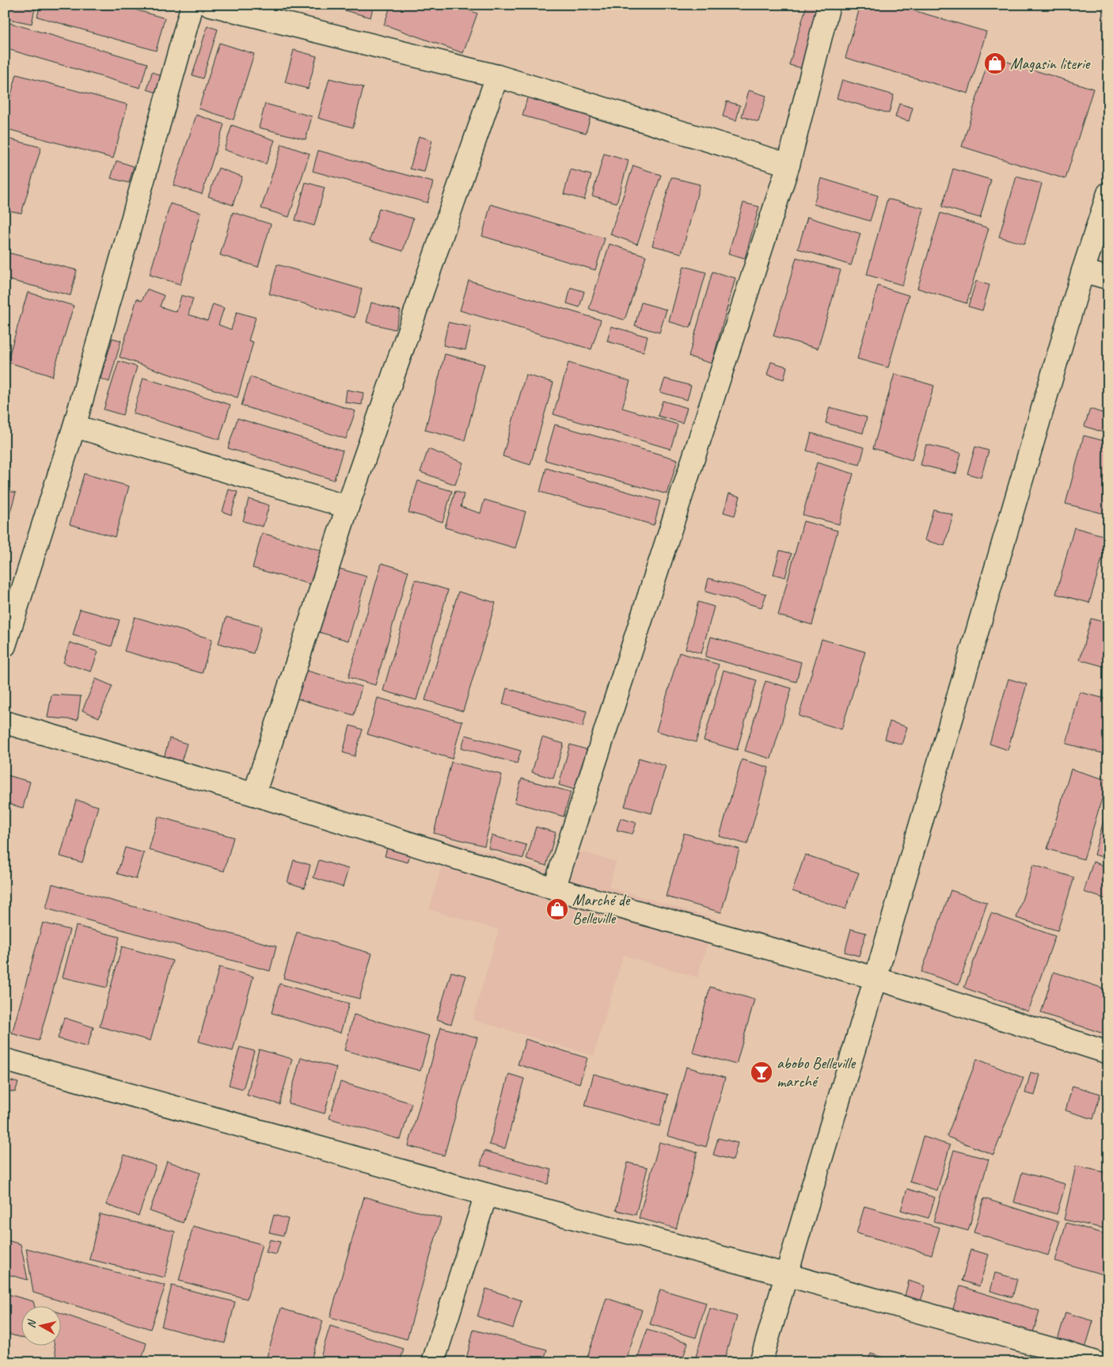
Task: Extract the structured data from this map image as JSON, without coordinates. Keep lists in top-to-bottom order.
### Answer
{
  "places": {
    "shop": ["Magasin literie", "Marché de Belleville"],
    "bar": ["abobo Belleville marché"]
  },
  "north": "left"
}
